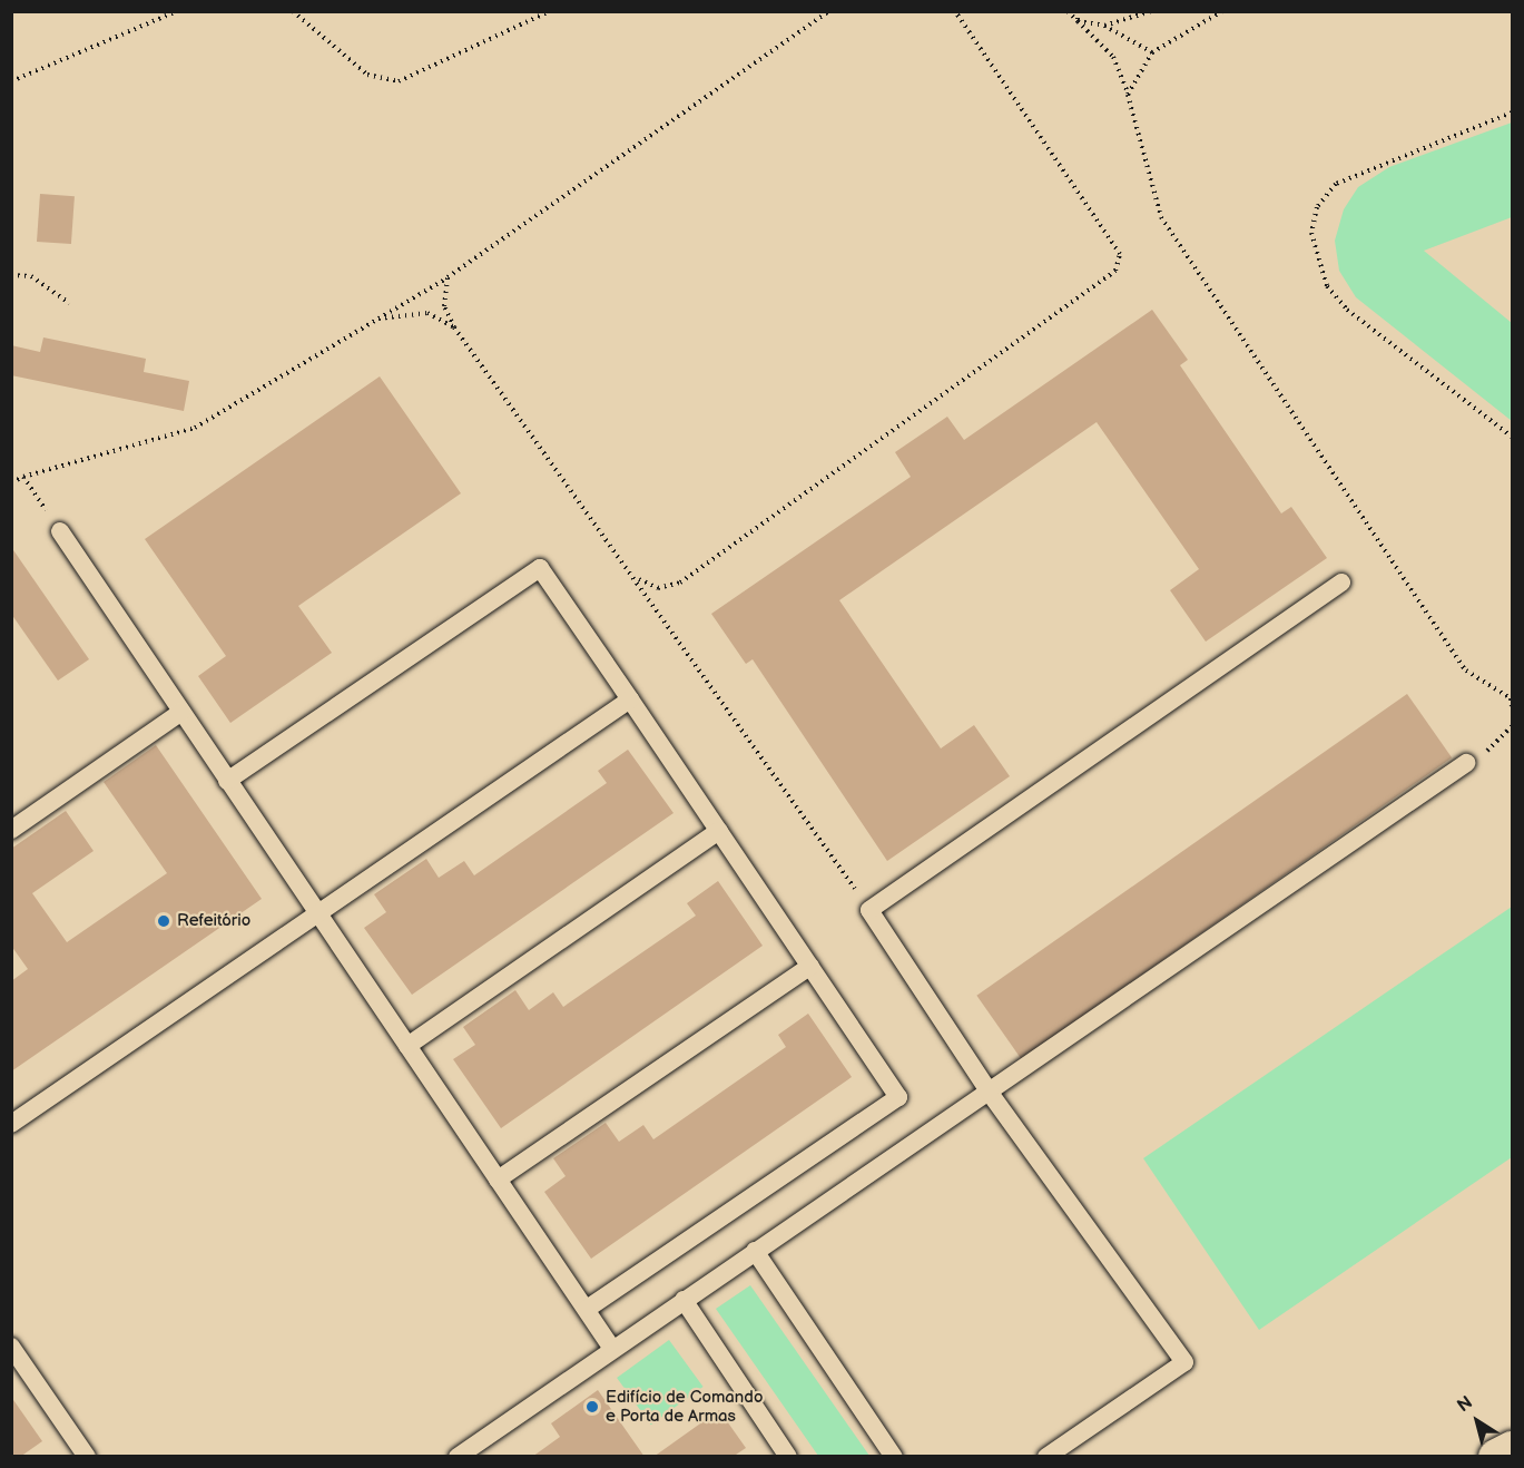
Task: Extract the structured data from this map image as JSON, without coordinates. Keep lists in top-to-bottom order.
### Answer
{
  "places": ["Refeitório", "Edifício de Comando e Porta de Armas"],
  "north": "top left"
}
